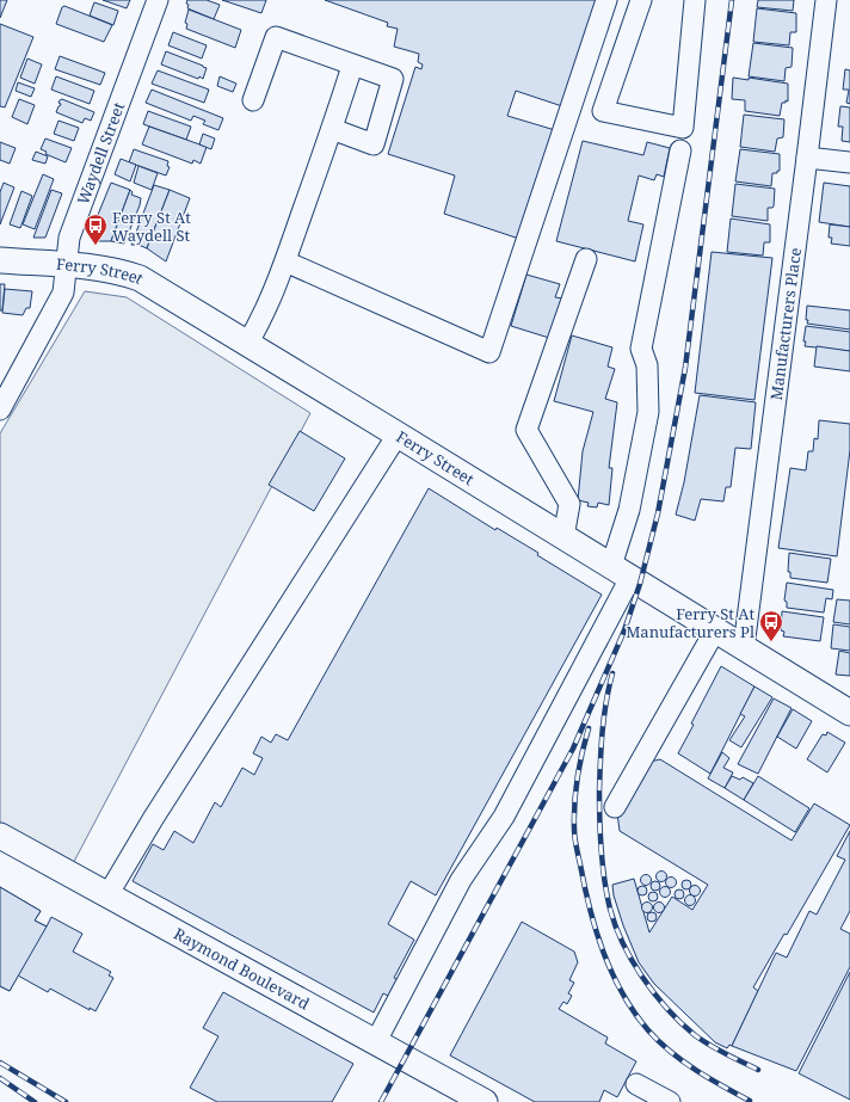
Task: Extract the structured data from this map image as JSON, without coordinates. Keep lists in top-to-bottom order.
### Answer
{
  "streets": {
    "main road": ["Ferry Street", "Raymond Boulevard"],
    "street": ["Waydell Street", "Manufacturers Place"]
  },
  "crossings": [
    ["Waydell Street", "Ferry Street"],
    ["Ferry Street", "Manufacturers Place"]
  ],
  "places": {
    "bus stop": ["Ferry St At Waydell St", "Ferry St At Manufacturers Pl"]
  }
}
